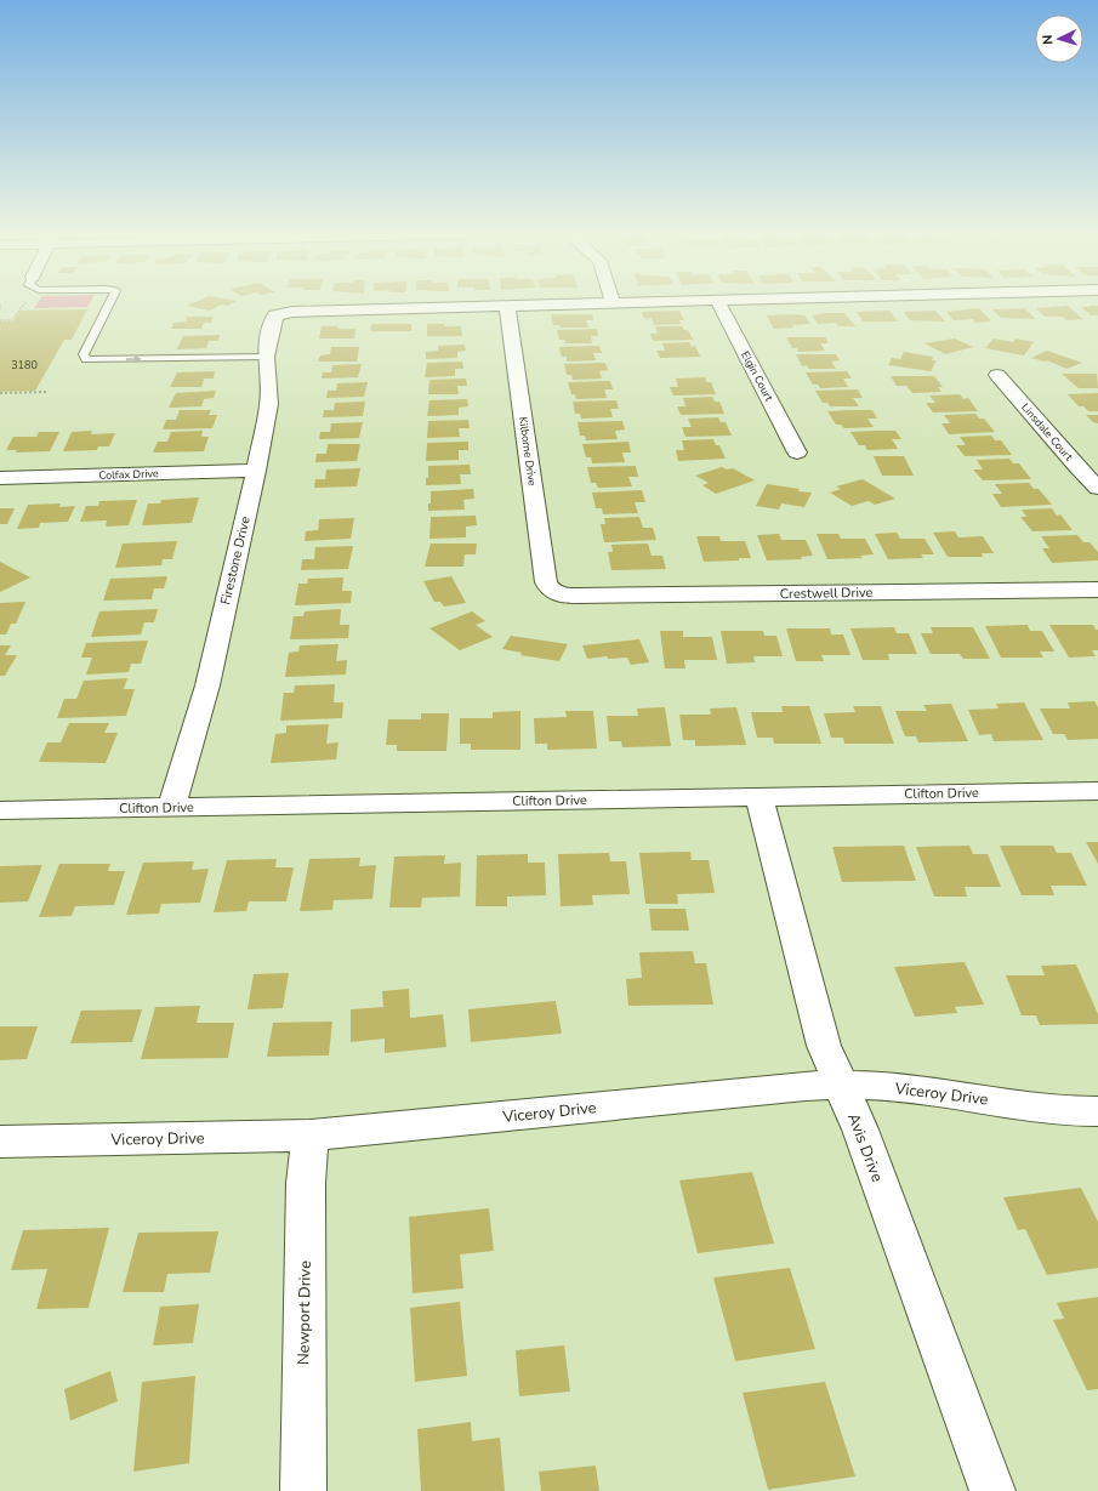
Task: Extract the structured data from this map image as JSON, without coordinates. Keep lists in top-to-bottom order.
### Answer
{
  "streets": {
    "street": [
      "Elgin Court",
      "Linsdale Court",
      "Kilborne Drive",
      "Colfax Drive",
      "Firestone Drive",
      "Crestwell Drive",
      "Clifton Drive",
      "Viceroy Drive",
      "Avis Drive",
      "Newport Drive"
    ]
  },
  "crossings": [
    ["Kilborne Drive", "Firestone Drive"],
    ["Kilborne Drive", "Crestwell Drive"],
    ["Colfax Drive", "Firestone Drive"],
    ["Firestone Drive", "Clifton Drive"],
    ["Clifton Drive", "Avis Drive"],
    ["Viceroy Drive", "Avis Drive"],
    ["Viceroy Drive", "Newport Drive"]
  ],
  "house_numbers": ["3180"],
  "north": "left"
}
